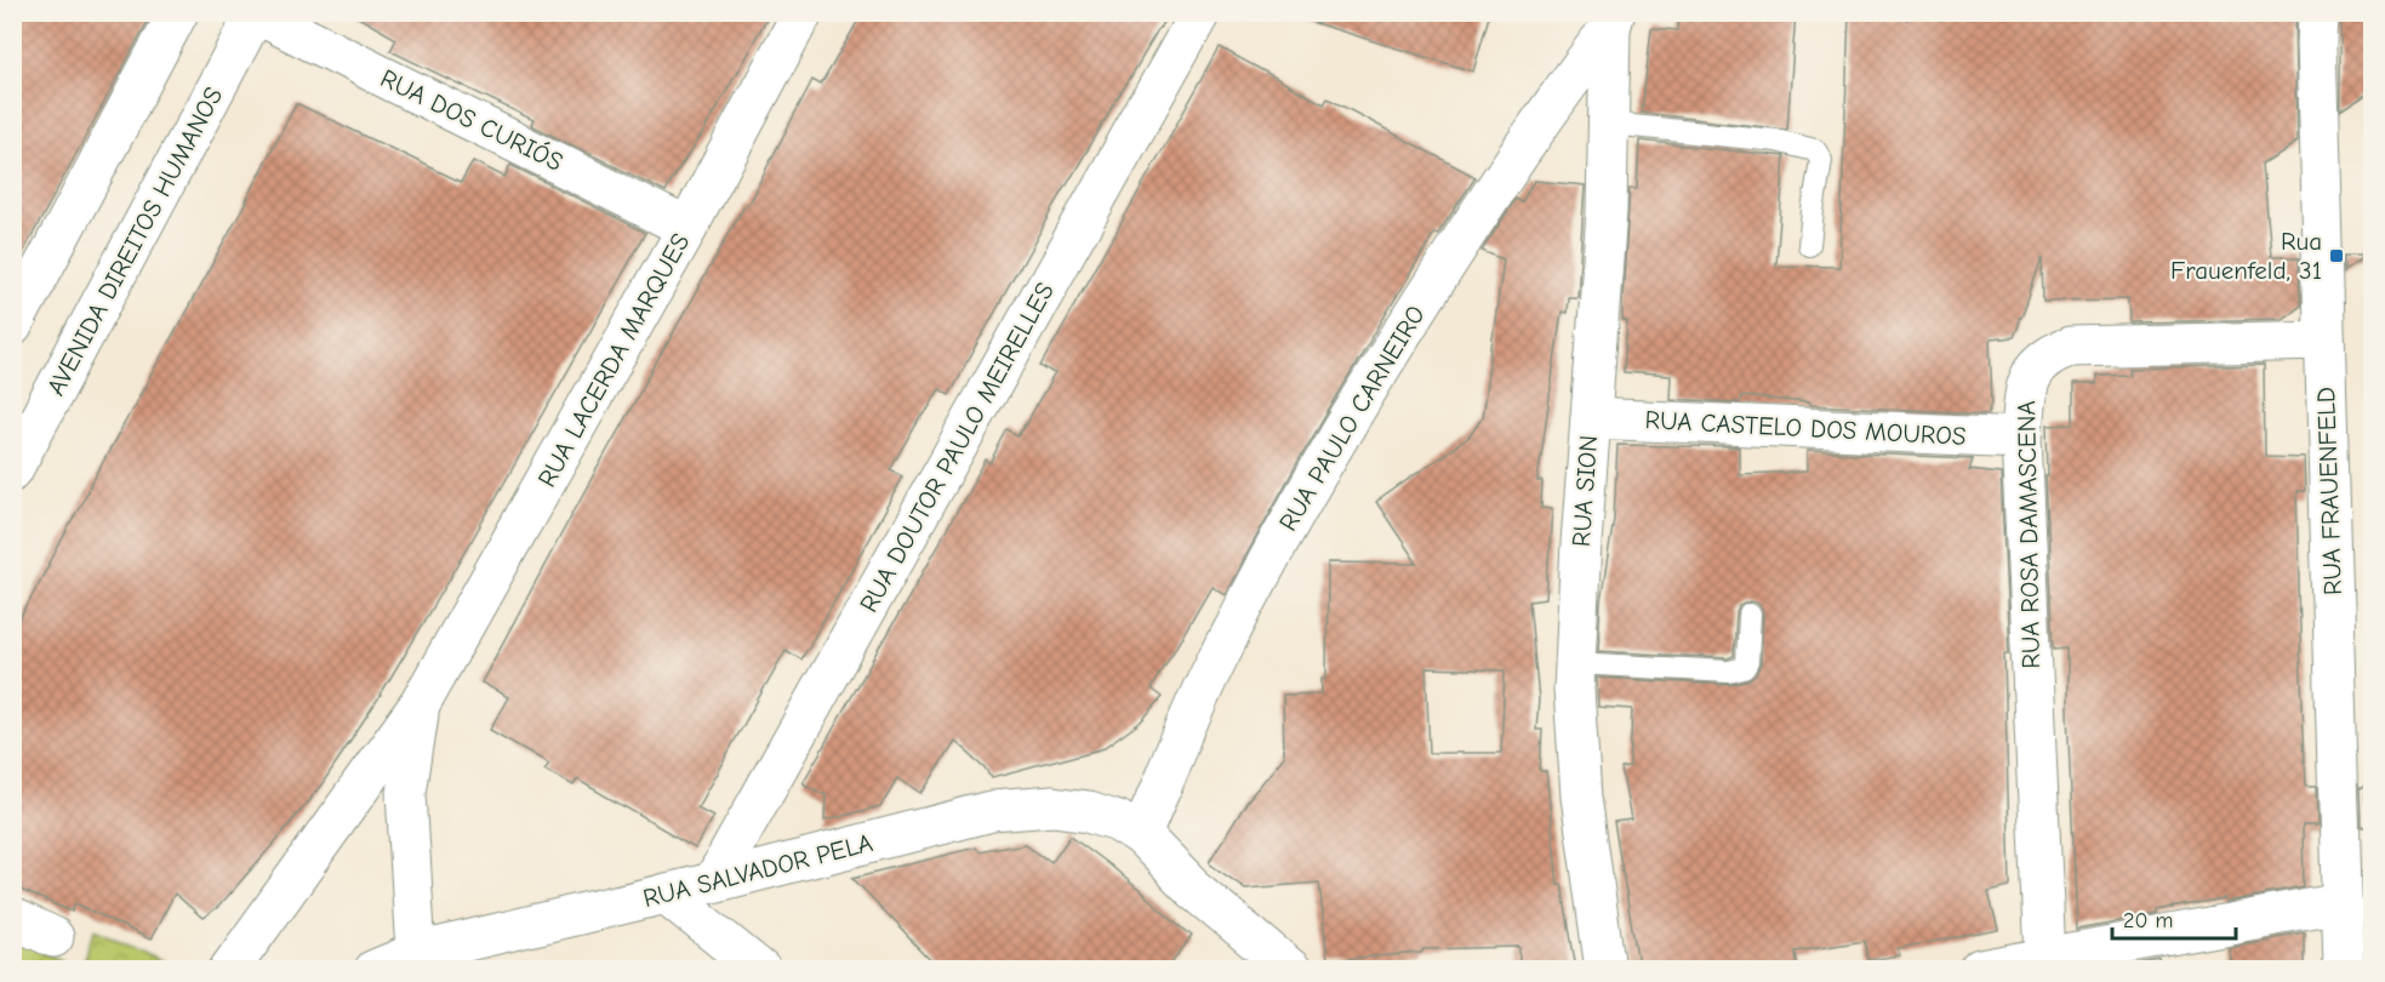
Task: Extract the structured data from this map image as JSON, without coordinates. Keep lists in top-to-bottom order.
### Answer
{
  "streets": {
    "street": [
      "RUA DOS CURIÓS",
      "AVENIDA DIREITOS HUMANOS",
      "RUA LACERDA MARQUES",
      "RUA PAULO CARNEIRO",
      "RUA CASTELO DOS MOUROS",
      "RUA DOUTOR PAULO MEIRELLES",
      "RUA SION",
      "RUA FRAUENFELD",
      "RUA ROSA DAMASCENA",
      "RUA SALVADOR PELA"
    ]
  },
  "crossings": [
    ["RUA DOS CURIÓS", "AVENIDA DIREITOS HUMANOS"],
    ["RUA DOS CURIÓS", "RUA LACERDA MARQUES"],
    ["RUA LACERDA MARQUES", "RUA SALVADOR PELA"],
    ["RUA PAULO CARNEIRO", "RUA SION"],
    ["RUA PAULO CARNEIRO", "RUA SALVADOR PELA"],
    ["RUA CASTELO DOS MOUROS", "RUA SION"],
    ["RUA CASTELO DOS MOUROS", "RUA ROSA DAMASCENA"],
    ["RUA DOUTOR PAULO MEIRELLES", "RUA SALVADOR PELA"],
    ["RUA FRAUENFELD", "RUA ROSA DAMASCENA"]
  ],
  "places": {
    "transit": ["Rua Frauenfeld, 31"]
  },
  "scale_bar": "20 m"
}
